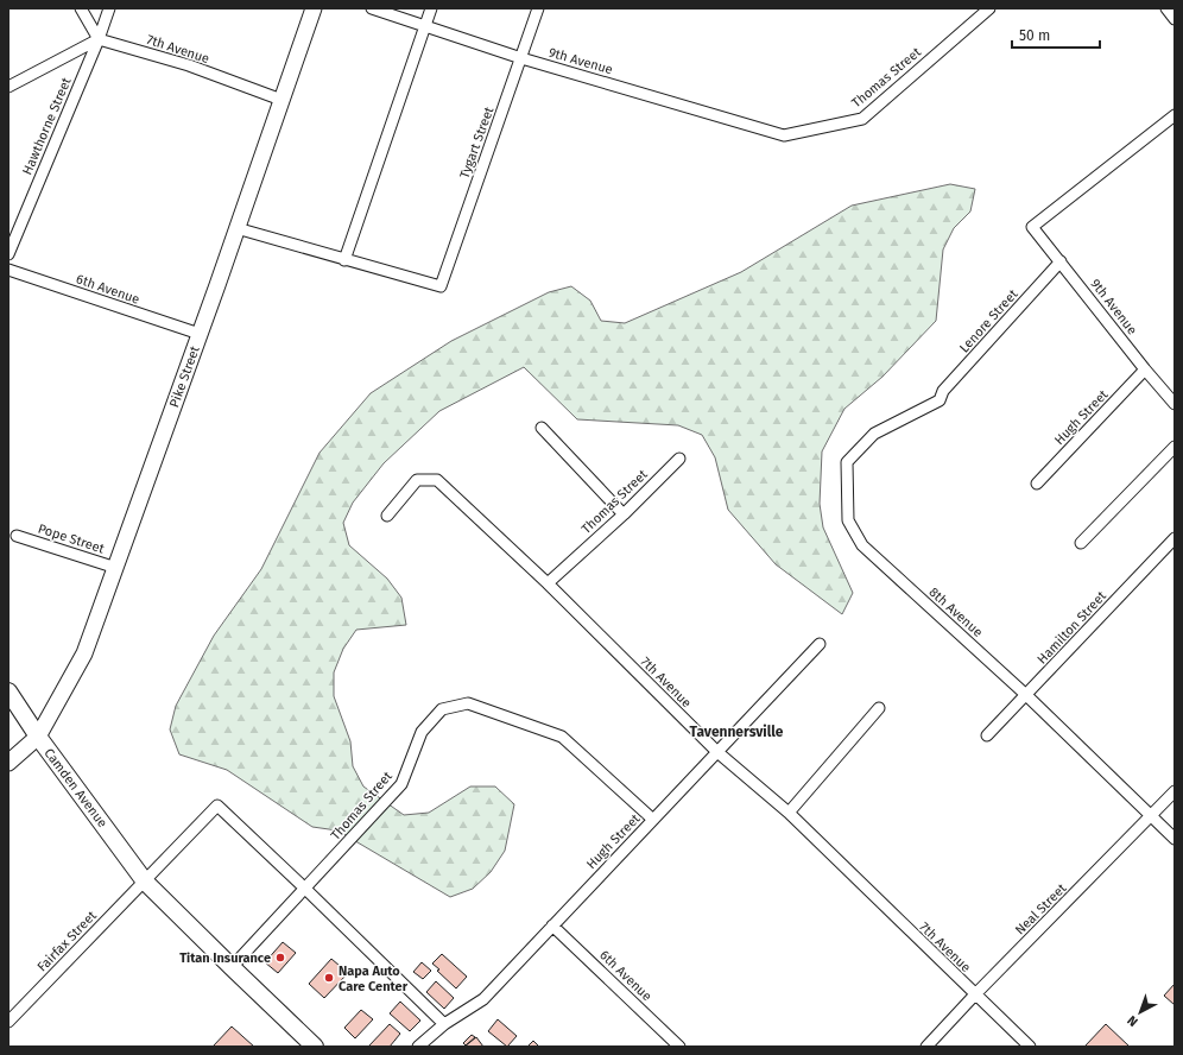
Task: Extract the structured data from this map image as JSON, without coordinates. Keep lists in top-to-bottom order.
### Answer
{
  "streets": {
    "main road": ["Pike Street", "Camden Avenue"],
    "street": [
      "7th Avenue",
      "9th Avenue",
      "Thomas Street",
      "Hawthorne Street",
      "Tygart Street",
      "6th Avenue",
      "Lenore Street",
      "Hugh Street",
      "Pope Street",
      "8th Avenue",
      "Hamilton Street",
      "Neal Street",
      "Fairfax Street"
    ]
  },
  "crossings": [
    ["7th Avenue", "Thomas Street"],
    ["7th Avenue", "Hawthorne Street"],
    ["7th Avenue", "Pike Street"],
    ["7th Avenue", "Hugh Street"],
    ["7th Avenue", "Neal Street"],
    ["9th Avenue", "Thomas Street"],
    ["9th Avenue", "Tygart Street"],
    ["9th Avenue", "Lenore Street"],
    ["9th Avenue", "Hugh Street"],
    ["Thomas Street", "Hugh Street"],
    ["Thomas Street", "Camden Avenue"],
    ["6th Avenue", "Pike Street"],
    ["6th Avenue", "Hugh Street"],
    ["Lenore Street", "8th Avenue"],
    ["Pike Street", "Pope Street"],
    ["Pike Street", "Camden Avenue"],
    ["8th Avenue", "Hamilton Street"],
    ["8th Avenue", "Neal Street"],
    ["Camden Avenue", "Fairfax Street"]
  ],
  "districts": ["Tavennersville"],
  "places": ["Titan Insurance", "Napa Auto Care Center"],
  "scale_bar": "50 m",
  "north": "bottom left"
}
